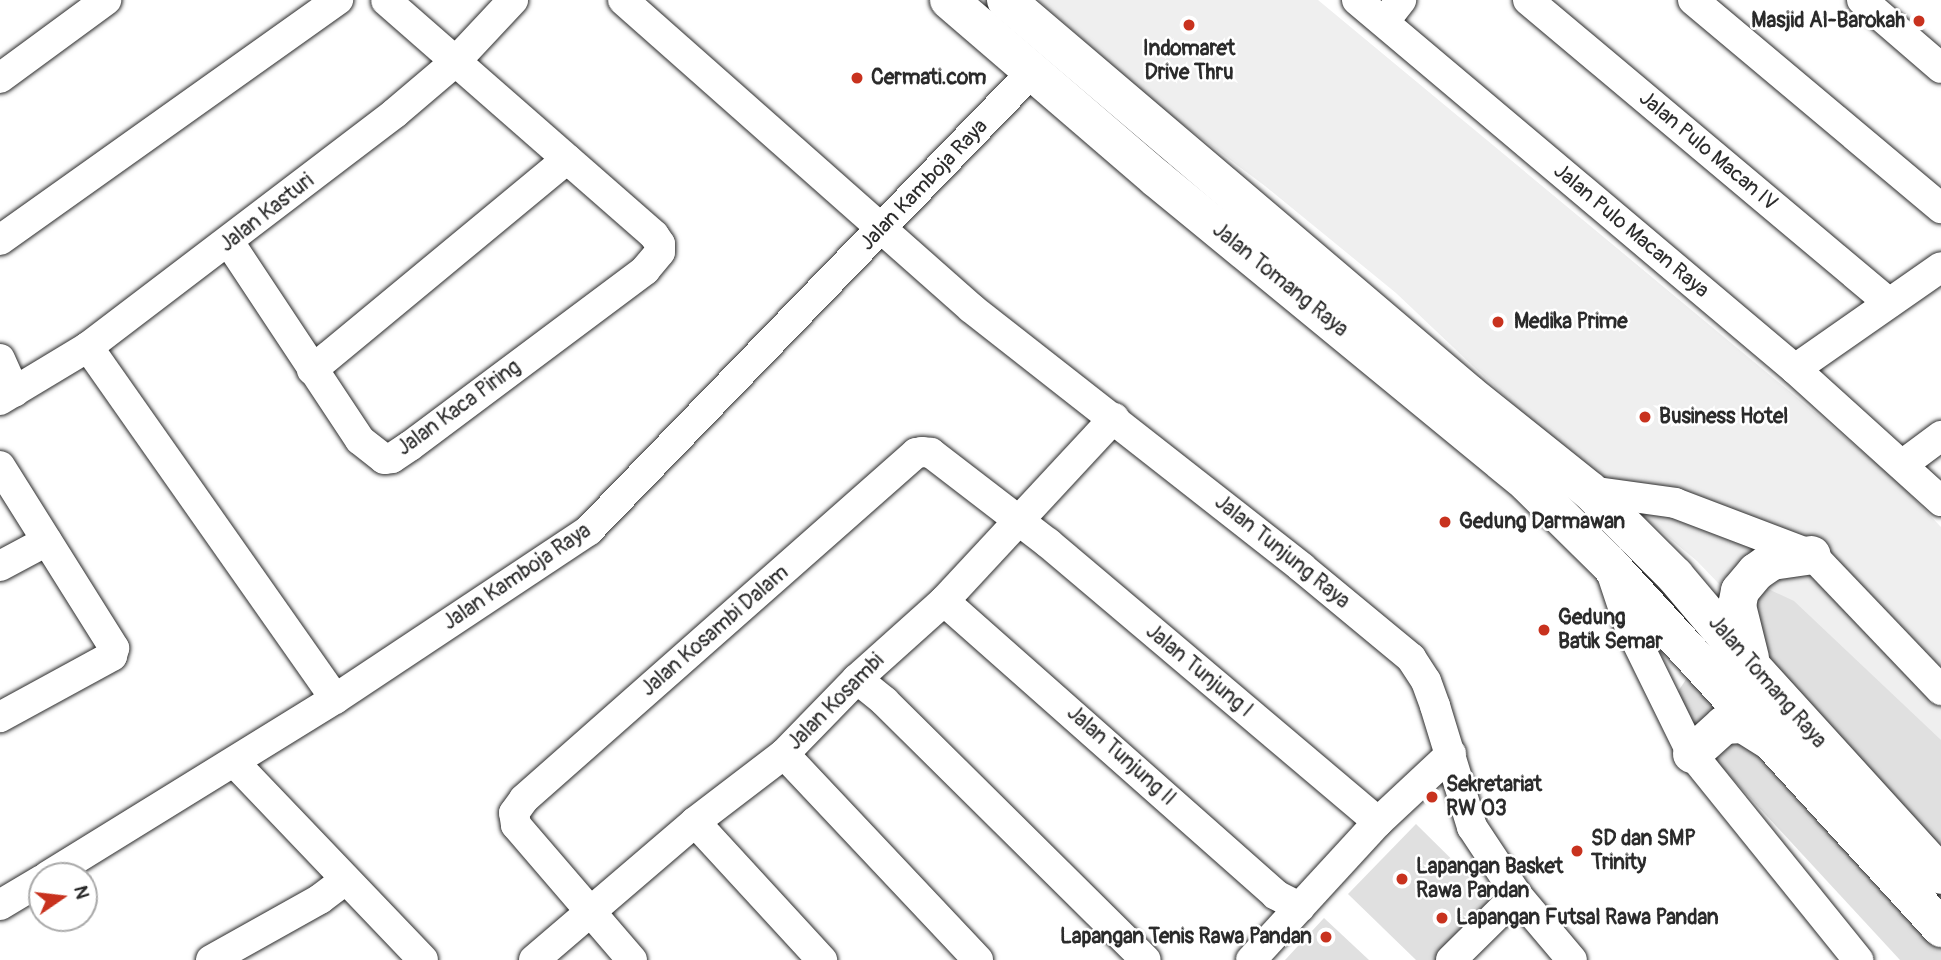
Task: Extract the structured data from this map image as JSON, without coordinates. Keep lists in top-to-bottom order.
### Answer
{
  "streets": {
    "main road": ["Jalan Tomang Raya"],
    "street": [
      "Jalan Pulo Macan IV",
      "Jalan Kamboja Raya",
      "Jalan Kasturi",
      "Jalan Pulo Macan Raya",
      "Jalan Kaca Piring",
      "Jalan Tunjung Raya",
      "Jalan Kosambi Dalam",
      "Jalan Tunjung I",
      "Jalan Kosambi",
      "Jalan Tunjung II"
    ]
  },
  "crossings": [
    ["Jalan Kamboja Raya", "Jalan Tomang Raya"],
    ["Jalan Kamboja Raya", "Jalan Tunjung Raya"],
    ["Jalan Kasturi", "Jalan Kaca Piring"],
    ["Jalan Tunjung Raya", "Jalan Kosambi"],
    ["Jalan Kosambi Dalam", "Jalan Tunjung I"],
    ["Jalan Kosambi Dalam", "Jalan Kosambi"],
    ["Jalan Tunjung I", "Jalan Kosambi"],
    ["Jalan Kosambi", "Jalan Tunjung II"]
  ],
  "places": [
    "Masjid Al-Barokah",
    "Indomaret Drive Thru",
    "Cermati.com",
    "Medika Prime",
    "Business Hotel",
    "Gedung Darmawan",
    "Gedung Batik Semar",
    "Sekretariat RW 03",
    "SD dan SMP Trinity",
    "Lapangan Basket Rawa Pandan",
    "Lapangan Futsal Rawa Pandan",
    "Lapangan Tenis Rawa Pandan"
  ],
  "north": "right"
}
